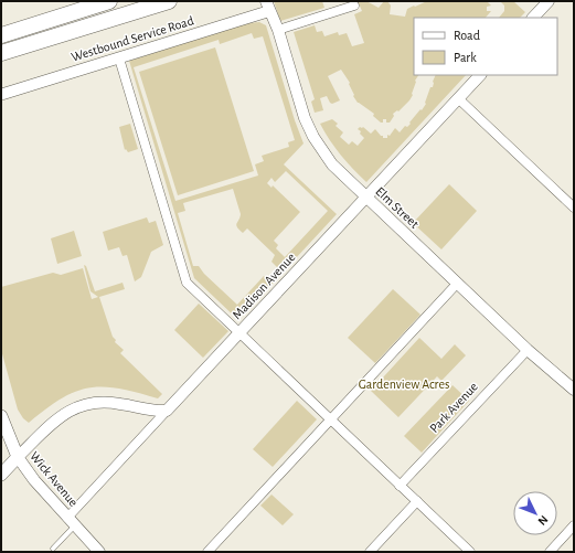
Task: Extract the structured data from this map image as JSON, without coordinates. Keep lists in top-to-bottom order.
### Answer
{
  "streets": {
    "main road": ["Wick Avenue"],
    "street": [
      "Westbound Service Road",
      "Elm Street",
      "Madison Avenue",
      "Park Avenue"
    ]
  },
  "crossings": [
    ["Westbound Service Road", "Elm Street"],
    ["Elm Street", "Madison Avenue"],
    ["Elm Street", "Park Avenue"],
    ["Madison Avenue", "Wick Avenue"]
  ],
  "parks": ["Gardenview Acres"],
  "legend": ["Road", "Park"],
  "north": "bottom right"
}
